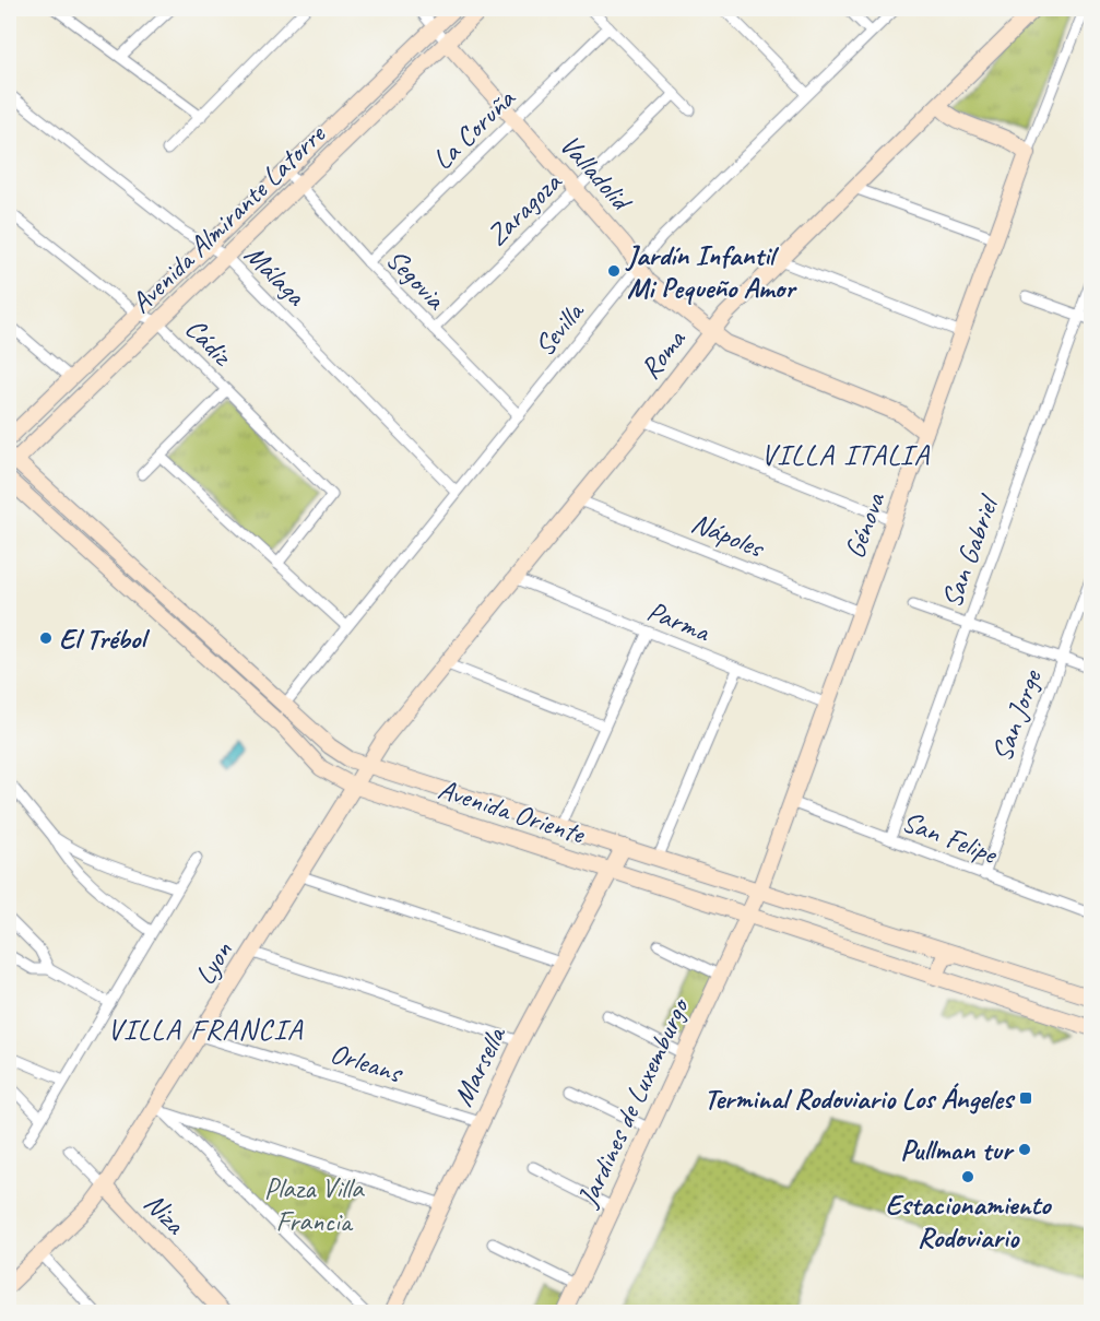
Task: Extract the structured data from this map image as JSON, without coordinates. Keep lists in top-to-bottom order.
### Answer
{
  "streets": {
    "street": [
      "La Coruña",
      "Valladolid",
      "Zaragoza",
      "Avenida Almirante Latorre",
      "Málaga",
      "Segovia",
      "Sevilla",
      "Cádiz",
      "Roma",
      "Génova",
      "Nápoles",
      "San Gabriel",
      "Parma",
      "San Jorge",
      "Avenida Oriente",
      "San Felipe",
      "Lyon",
      "Orleans",
      "Marsella",
      "Jardines de Luxemburgo",
      "Niza"
    ]
  },
  "crossings": [
    ["La Coruña", "Valladolid"],
    ["La Coruña", "Segovia"],
    ["Valladolid", "Zaragoza"],
    ["Valladolid", "Avenida Almirante Latorre"],
    ["Valladolid", "Sevilla"],
    ["Valladolid", "Roma"],
    ["Valladolid", "Génova"],
    ["Zaragoza", "Segovia"],
    ["Avenida Almirante Latorre", "Málaga"],
    ["Avenida Almirante Latorre", "Segovia"],
    ["Avenida Almirante Latorre", "Cádiz"],
    ["Avenida Almirante Latorre", "Avenida Oriente"],
    ["Málaga", "Sevilla"],
    ["Segovia", "Sevilla"],
    ["Sevilla", "Avenida Oriente"],
    ["Roma", "Nápoles"],
    ["Roma", "Parma"],
    ["Roma", "Avenida Oriente"],
    ["Roma", "Lyon"],
    ["Génova", "Nápoles"],
    ["Génova", "Parma"],
    ["Génova", "Avenida Oriente"],
    ["Génova", "San Felipe"],
    ["Génova", "Jardines de Luxemburgo"],
    ["San Gabriel", "San Felipe"],
    ["San Jorge", "San Felipe"],
    ["Avenida Oriente", "Lyon"],
    ["Avenida Oriente", "Marsella"],
    ["Avenida Oriente", "Jardines de Luxemburgo"],
    ["Lyon", "Orleans"],
    ["Lyon", "Niza"],
    ["Orleans", "Marsella"]
  ],
  "districts": ["VILLA ITALIA", "VILLA FRANCIA"],
  "parks": ["Plaza Villa Francia"],
  "places": {
    "other": [
      "Jardín Infantil Mi Pequeño Amor",
      "El Trébol",
      "Pullman tur",
      "Estacionamiento Rodoviario"
    ],
    "transit": ["Terminal Rodoviario Los Ángeles"]
  }
}
